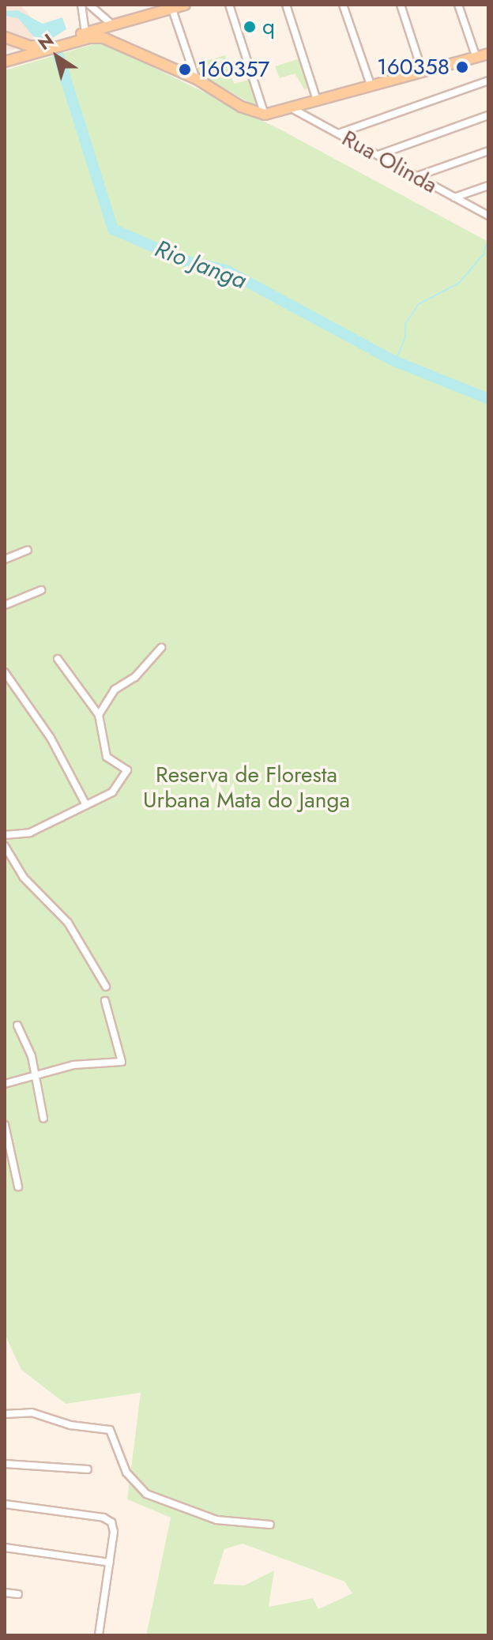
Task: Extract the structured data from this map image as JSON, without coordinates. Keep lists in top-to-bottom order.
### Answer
{
  "streets": {
    "street": ["Rua Olinda"]
  },
  "water": ["Rio Janga"],
  "parks": ["Reserva de Floresta Urbana Mata do Janga"],
  "places": ["q", "160358", "160357"],
  "north": "top left"
}
